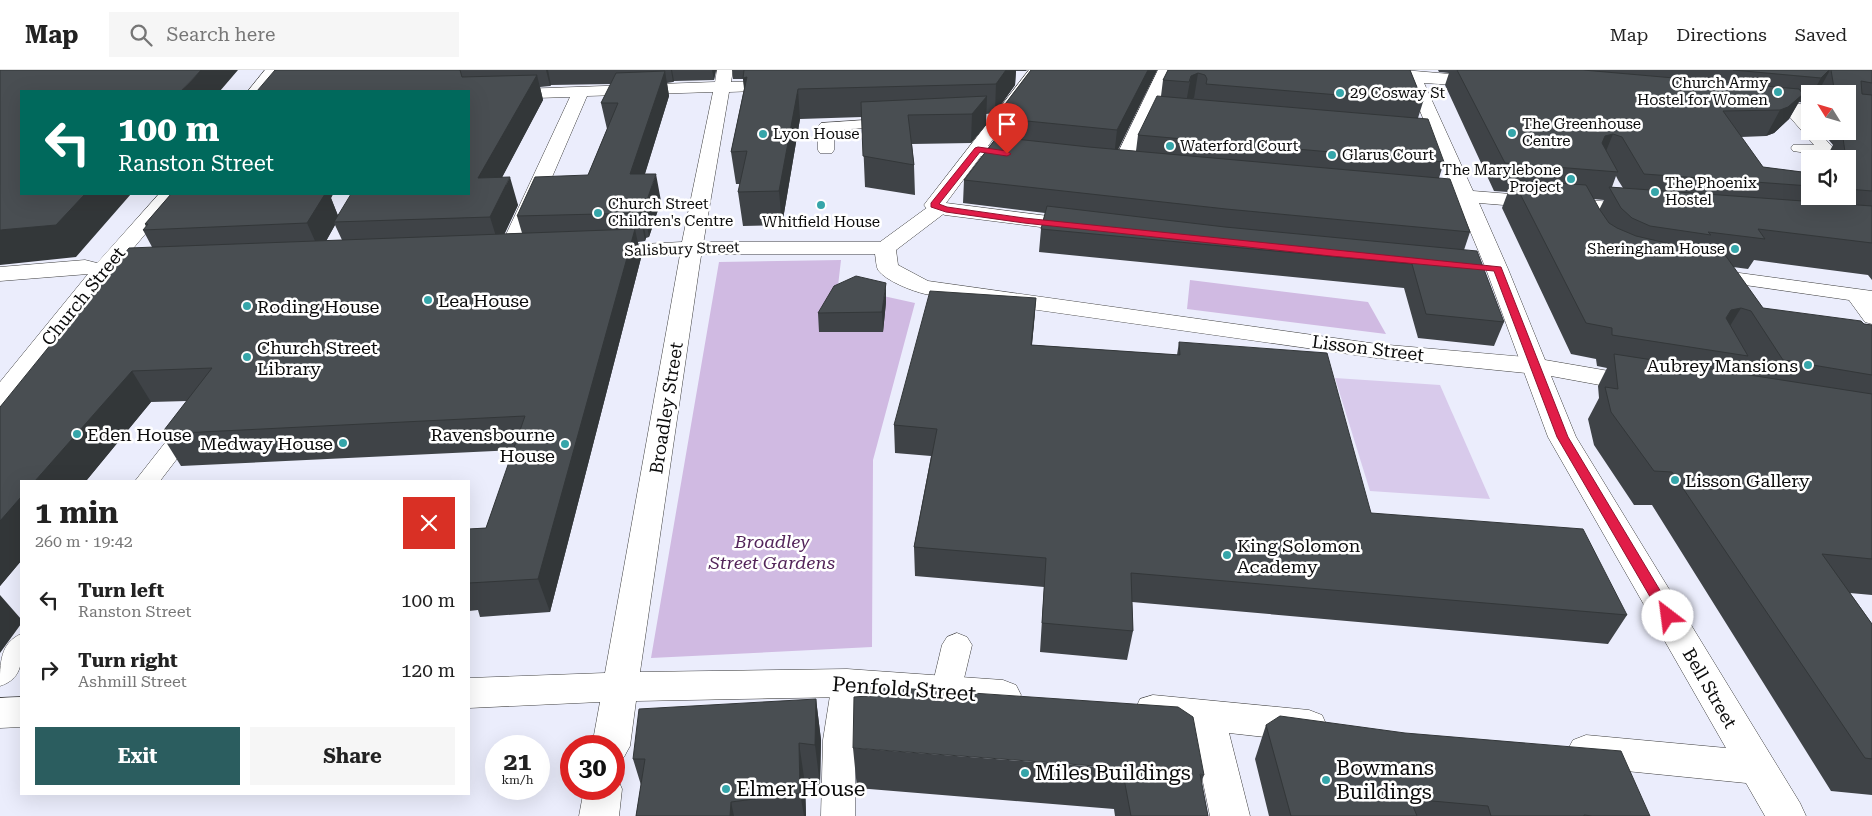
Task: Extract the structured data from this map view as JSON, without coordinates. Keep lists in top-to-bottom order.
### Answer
{
  "streets": {
    "street": [
      "Salisbury Street",
      "Church Street",
      "Lisson Street",
      "Broadley Street",
      "Bell Street",
      "Penfold Street"
    ]
  },
  "crossings": [
    ["Salisbury Street", "Lisson Street"],
    ["Salisbury Street", "Broadley Street"],
    ["Lisson Street", "Bell Street"],
    ["Broadley Street", "Penfold Street"]
  ],
  "parks": ["Broadley Street Gardens"],
  "places": [
    "Church Army Hostel for Women",
    "29 Cosway St",
    "The Greenhouse Centre",
    "Lyon House",
    "Waterford Court",
    "Glarus Court",
    "The Marylebone Project",
    "The Phoenix Hostel",
    "Whitfield House",
    "Church Street Children's Centre",
    "Sheringham House",
    "Lea House",
    "Roding House",
    "Church Street Library",
    "Aubrey Mansions",
    "Eden House",
    "Medway House",
    "Ravensbourne House",
    "Lisson Gallery",
    "King Solomon Academy",
    "Miles Buildings",
    "Bowmans Buildings",
    "Elmer House"
  ],
  "north": "top left",
  "page": {
    "header": "Map",
    "search": "Search here",
    "nav": ["Map", "Directions", "Saved"],
    "turn": ["100 m", "Ranston Street"],
    "heading": ["1 min", "260 m · 19:42"],
    "list": [
      {
        "name": "Turn left",
        "note": "Ranston Street",
        "value": "100 m"
      },
      {
        "name": "Turn right",
        "note": "Ashmill Street",
        "value": "120 m"
      }
    ],
    "buttons": ["Exit", "Share"],
    "speed": "21 km/h",
    "limit": "30"
  }
}
